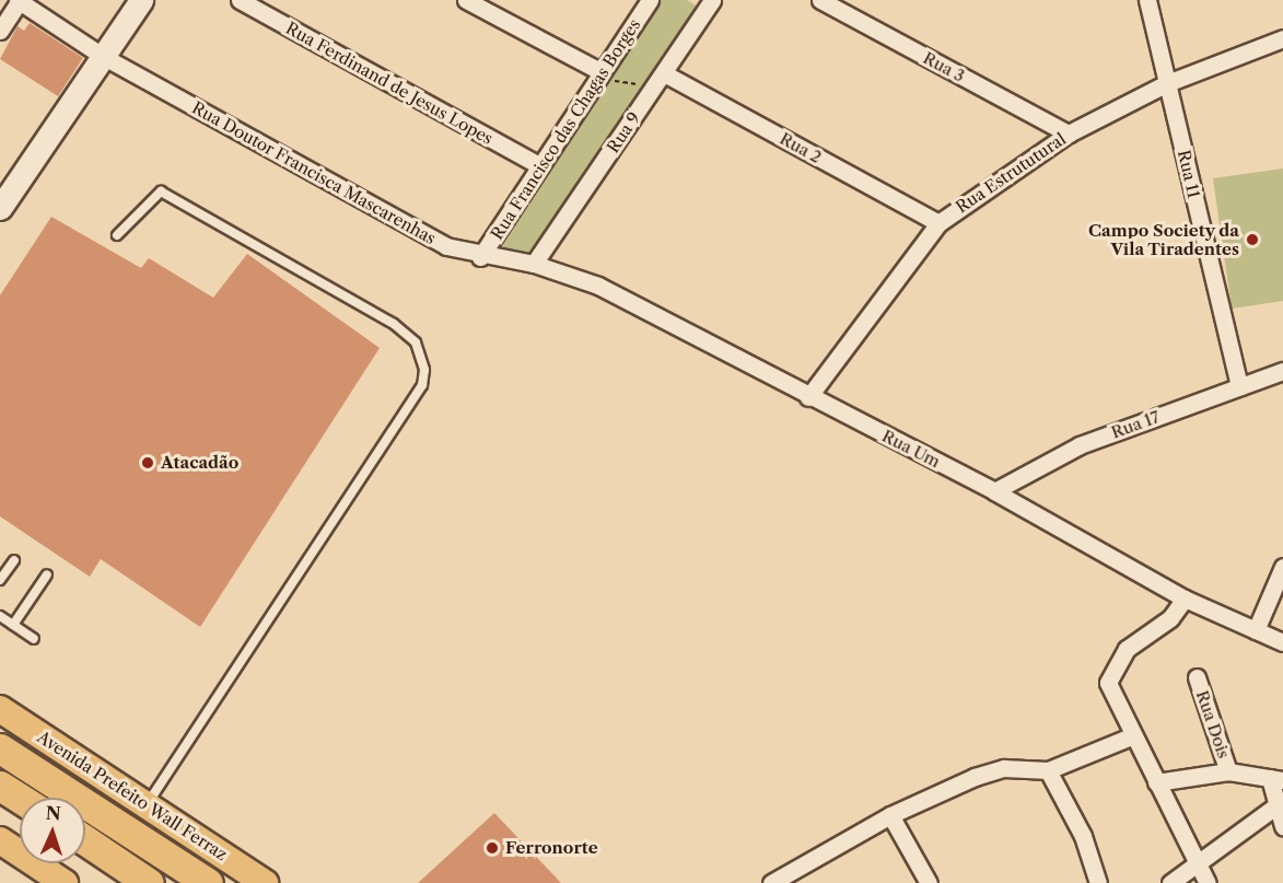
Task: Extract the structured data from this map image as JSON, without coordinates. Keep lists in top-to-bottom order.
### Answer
{
  "streets": {
    "highway": ["Avenida Prefeito Wall Ferraz"],
    "street": [
      "Rua 3",
      "Rua Ferdinand de Jesus Lopes",
      "Rua Francisco das Chagas Borges",
      "Rua 9",
      "Rua 2",
      "Rua Doutor Francisca Mascarenhas",
      "Rua Estrututural",
      "Rua 11",
      "Rua 17",
      "Rua Um",
      "Rua Dois"
    ]
  },
  "crossings": [
    ["Rua 3", "Rua Estrututural"],
    ["Rua Ferdinand de Jesus Lopes", "Rua Francisco das Chagas Borges"],
    ["Rua Francisco das Chagas Borges", "Rua Doutor Francisca Mascarenhas"],
    ["Rua 9", "Rua 2"],
    ["Rua 9", "Rua Doutor Francisca Mascarenhas"],
    ["Rua 9", "Rua Um"],
    ["Rua 2", "Rua Estrututural"],
    ["Rua Doutor Francisca Mascarenhas", "Rua Um"],
    ["Rua Estrututural", "Rua 11"],
    ["Rua Estrututural", "Rua Um"],
    ["Rua 11", "Rua 17"],
    ["Rua 17", "Rua Um"]
  ],
  "places": ["Campo Society da Vila Tiradentes", "Atacadão", "Ferronorte"],
  "north": "top"
}
